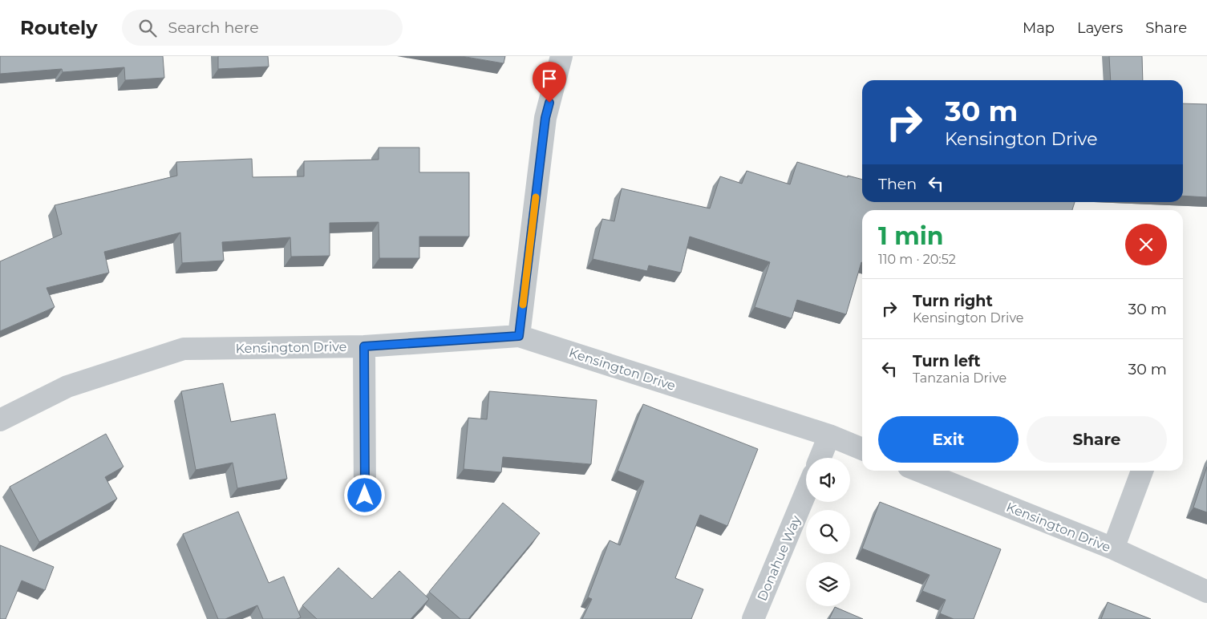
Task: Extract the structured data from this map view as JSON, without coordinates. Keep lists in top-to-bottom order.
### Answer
{
  "streets": {
    "street": ["Kensington Drive", "Donahue Way"]
  },
  "page": {
    "header": "Routely",
    "search": "Search here",
    "nav": ["Map", "Layers", "Share"],
    "turn": ["30 m", "Kensington Drive"],
    "then": "Then",
    "heading": ["1 min", "110 m · 20:52"],
    "list": [
      {
        "name": "Turn right",
        "note": "Kensington Drive",
        "value": "30 m"
      },
      {
        "name": "Turn left",
        "note": "Tanzania Drive",
        "value": "30 m"
      }
    ],
    "buttons": ["Exit", "Share"]
  }
}
